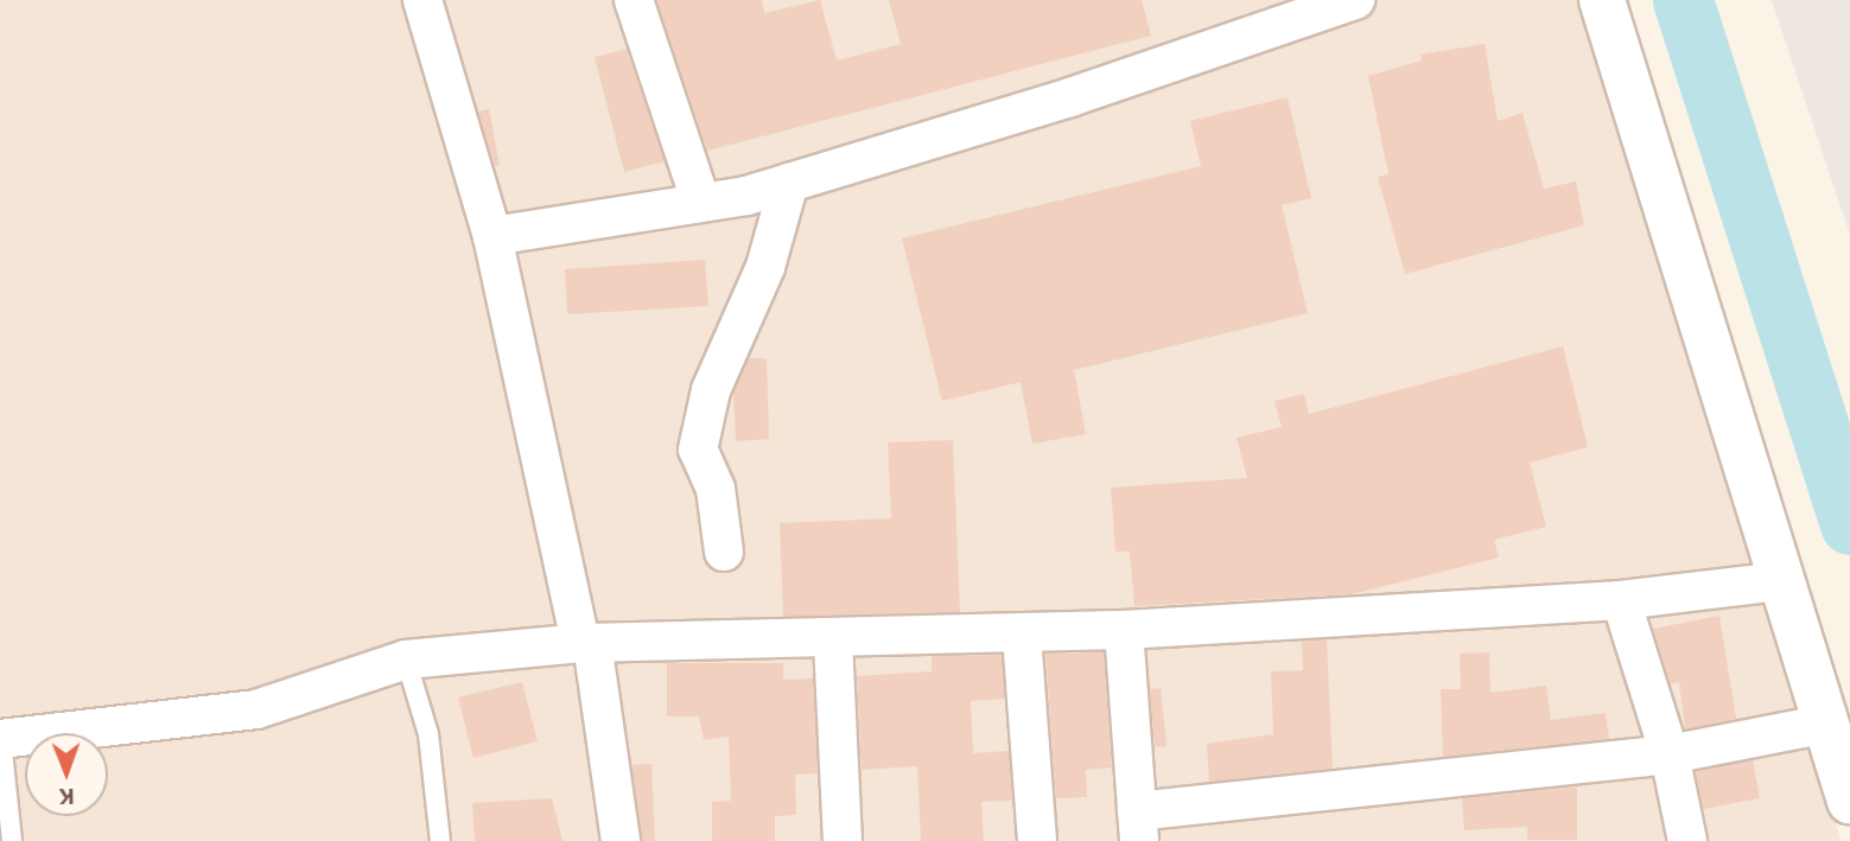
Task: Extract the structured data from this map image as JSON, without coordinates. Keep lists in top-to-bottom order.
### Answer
{
  "north": "bottom"
}
